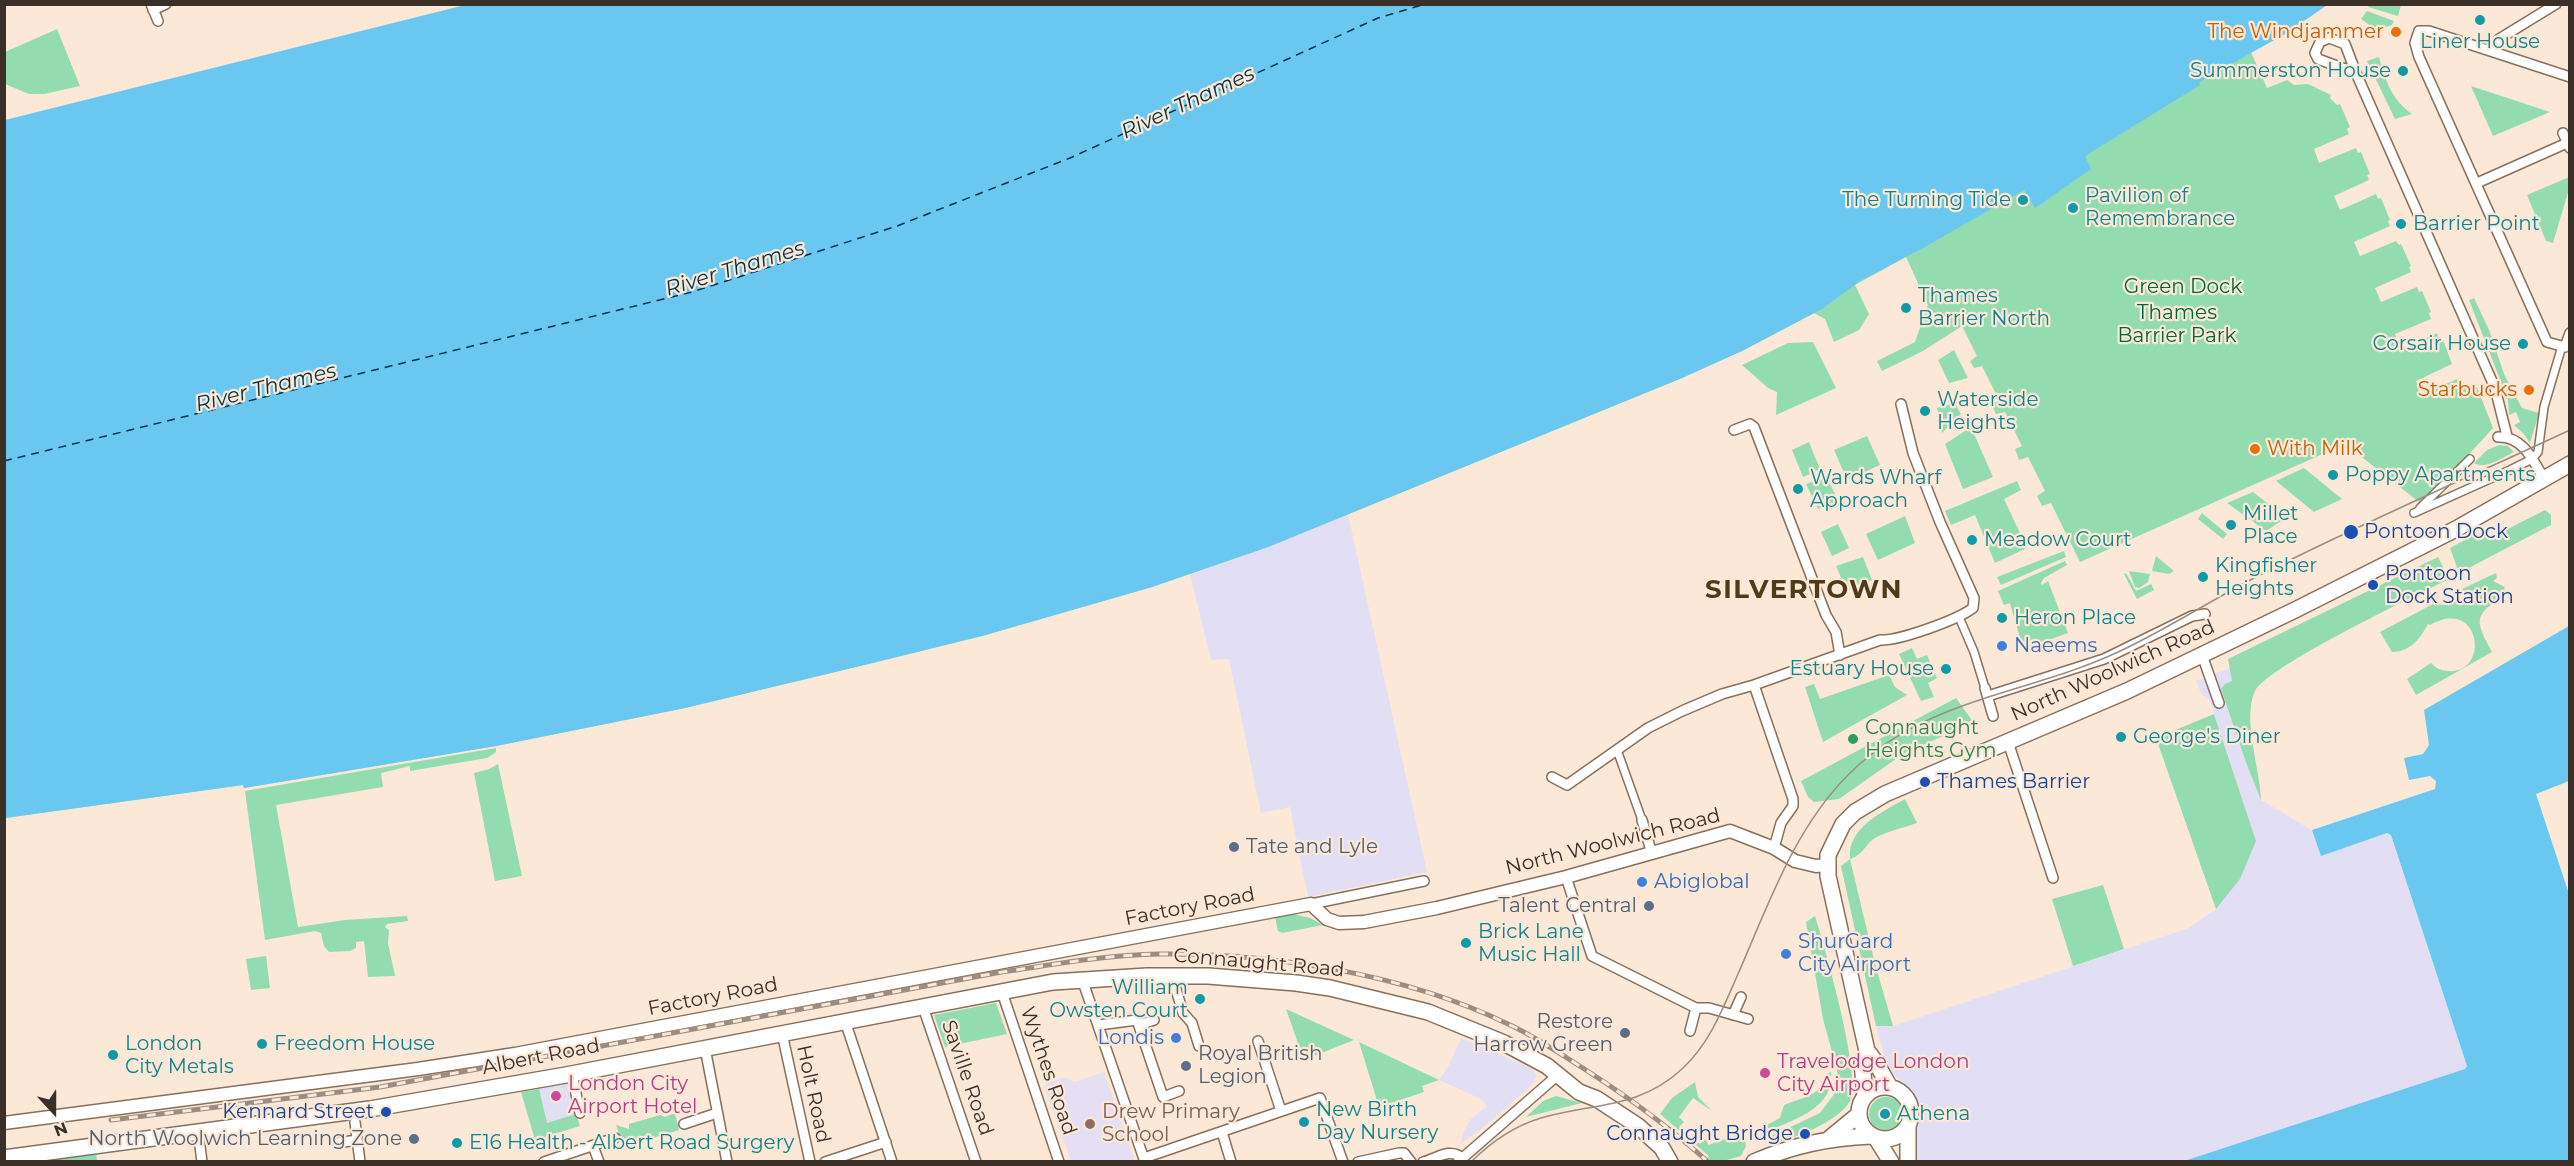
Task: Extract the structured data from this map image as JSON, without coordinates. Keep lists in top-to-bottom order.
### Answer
{
  "streets": {
    "main road": ["North Woolwich Road", "Connaught Road", "Albert Road"],
    "street": [
      "Factory Road",
      "Wythes Road",
      "Saville Road",
      "Holt Road"
    ]
  },
  "crossings": [
    ["North Woolwich Road", "Factory Road"],
    ["Connaught Road", "Albert Road"],
    ["Albert Road", "Wythes Road"],
    ["Albert Road", "Saville Road"],
    ["Albert Road", "Holt Road"]
  ],
  "districts": ["SILVERTOWN"],
  "water": ["River Thames"],
  "parks": ["Green Dock", "Thames Barrier Park"],
  "places": [
    "Liner House",
    "The Windjammer",
    "Summerston House",
    "The Turning Tide",
    "Pavilion of Remembrance",
    "Barrier Point",
    "Thames Barrier North",
    "Corsair House",
    "Starbucks",
    "Waterside Heights",
    "With Milk",
    "Poppy Apartments",
    "Wards Wharf Approach",
    "Millet Place",
    "Pontoon Dock",
    "Meadow Court",
    "Kingfisher Heights",
    "Pontoon Dock Station",
    "Heron Place",
    "Naeems",
    "Estuary House",
    "George's Diner",
    "Connaught Heights Gym",
    "Thames Barrier",
    "Tate and Lyle",
    "Abiglobal",
    "Talent Central",
    "Brick Lane Music Hall",
    "ShurGard City Airport",
    "William Owsten Court",
    "Restore Harrow Green",
    "Londis",
    "Freedom House",
    "London City Metals",
    "Royal British Legion",
    "Travelodge London City Airport",
    "London City Airport Hotel",
    "Kennard Street",
    "Athena",
    "New Birth Day Nursery",
    "Drew Primary School",
    "Connaught Bridge",
    "North Woolwich Learning Zone",
    "E16 Health - Albert Road Surgery"
  ],
  "north": "bottom"
}
